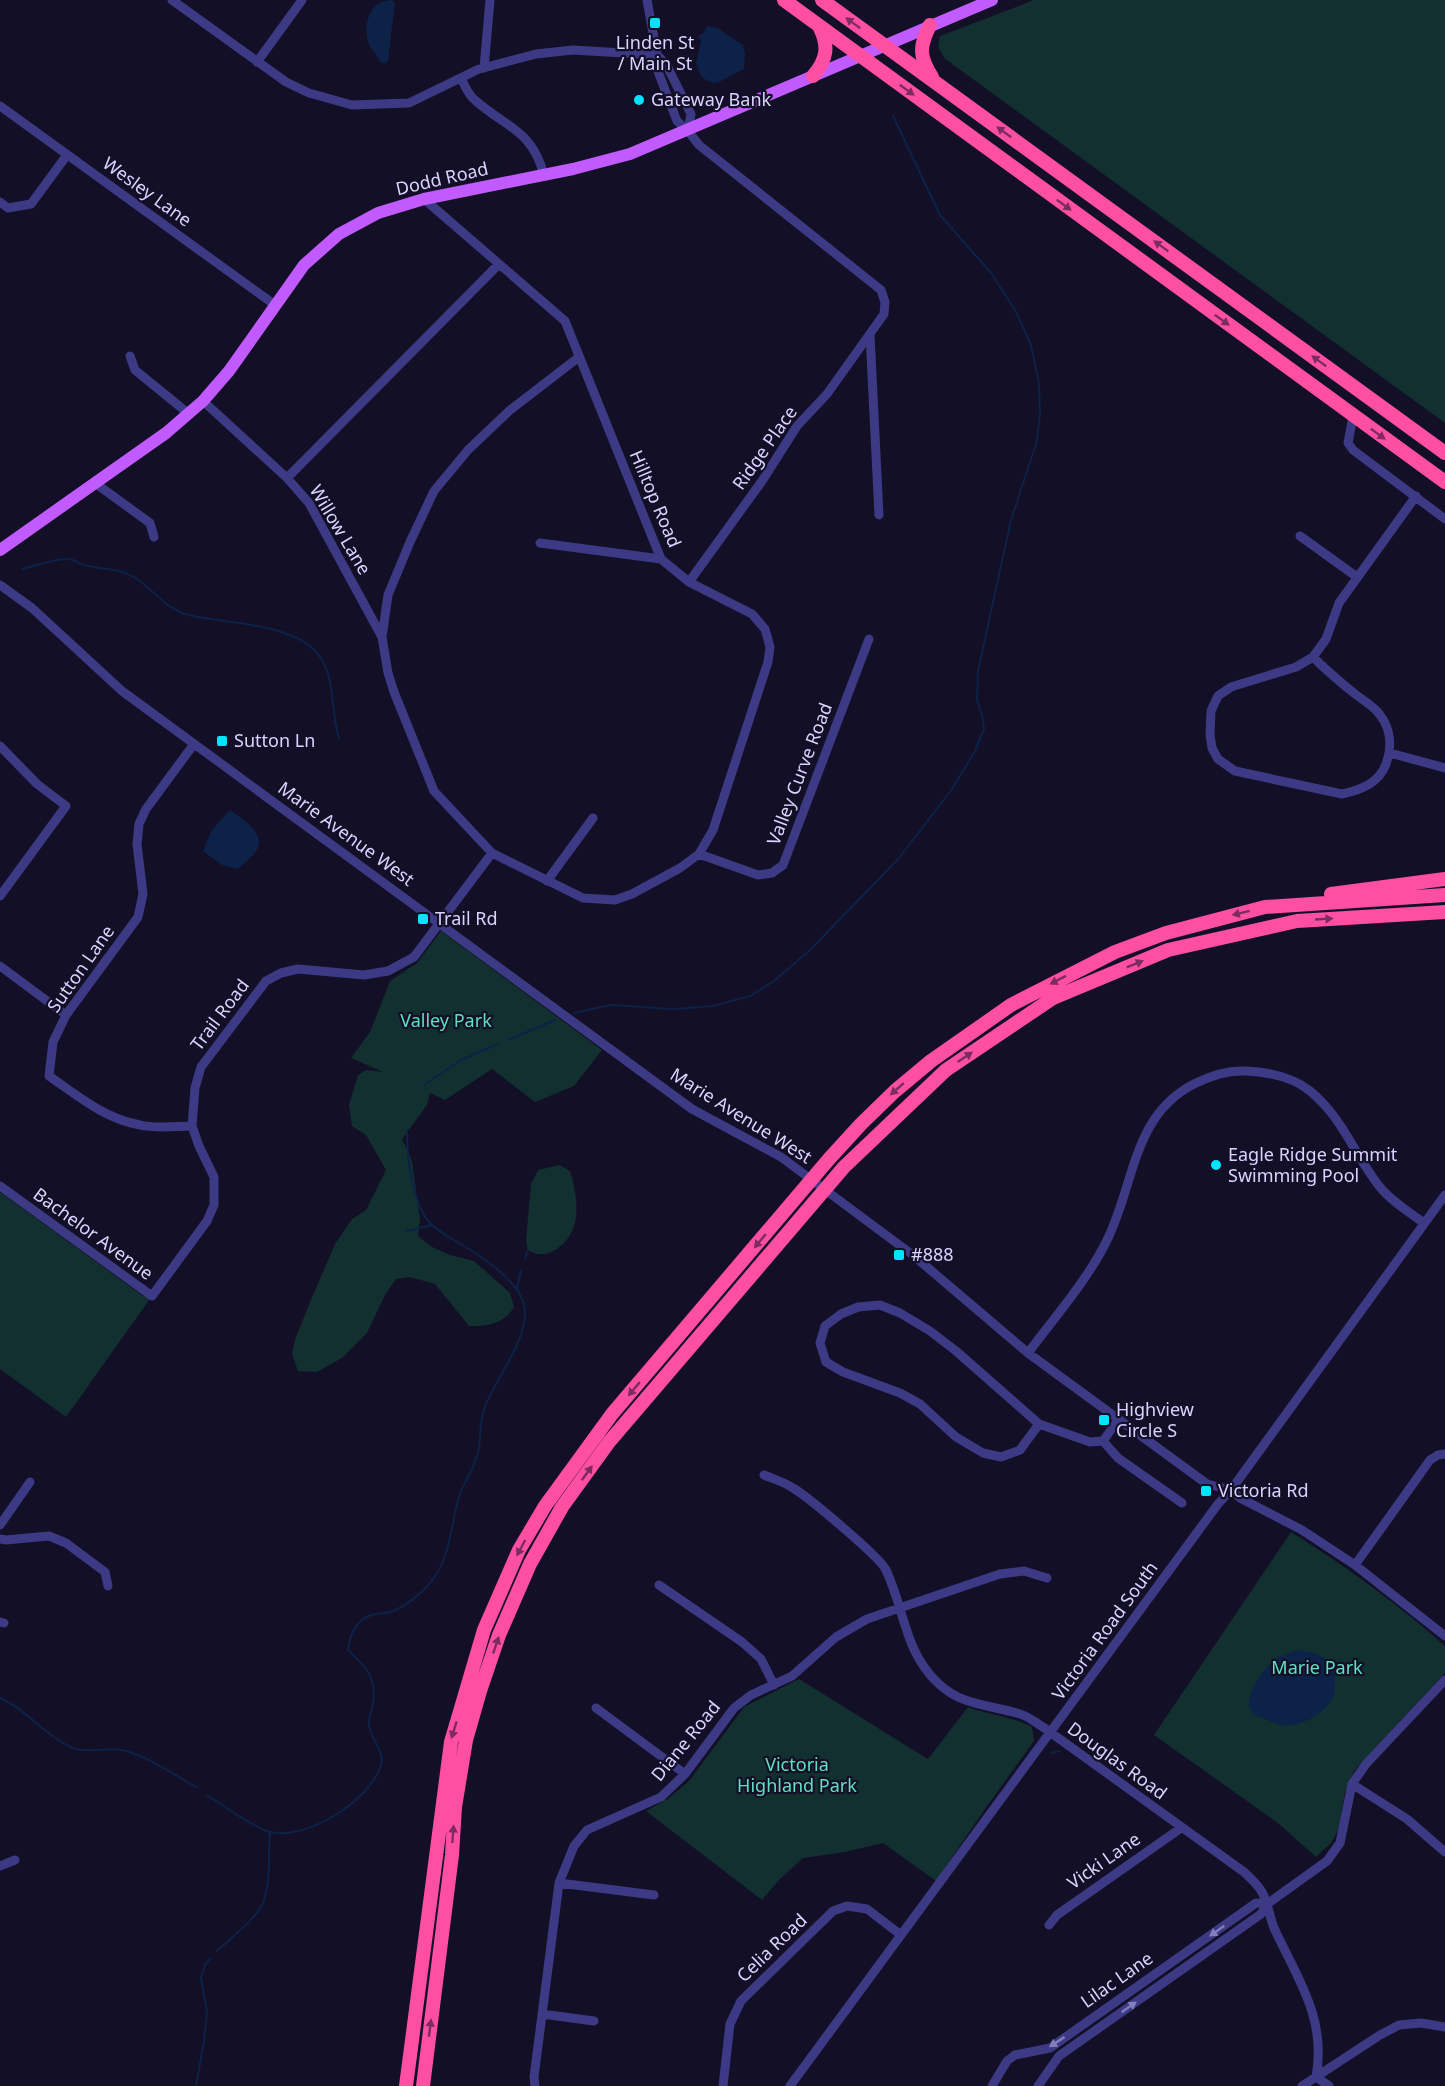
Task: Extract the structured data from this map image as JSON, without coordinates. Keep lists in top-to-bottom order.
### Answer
{
  "streets": {
    "main road": ["Dodd Road"],
    "street": [
      "Wesley Lane",
      "Ridge Place",
      "Hilltop Road",
      "Willow Lane",
      "Valley Curve Road",
      "Marie Avenue West",
      "Sutton Lane",
      "Trail Road",
      "Bachelor Avenue",
      "Victoria Road South",
      "Diane Road",
      "Douglas Road",
      "Vicki Lane",
      "Celia Road",
      "Lilac Lane"
    ]
  },
  "crossings": [
    ["Dodd Road", "Wesley Lane"],
    ["Dodd Road", "Ridge Place"],
    ["Dodd Road", "Hilltop Road"],
    ["Dodd Road", "Willow Lane"],
    ["Ridge Place", "Hilltop Road"],
    ["Hilltop Road", "Valley Curve Road"],
    ["Marie Avenue West", "Sutton Lane"],
    ["Marie Avenue West", "Trail Road"],
    ["Marie Avenue West", "Victoria Road South"],
    ["Sutton Lane", "Trail Road"],
    ["Trail Road", "Bachelor Avenue"],
    ["Victoria Road South", "Douglas Road"],
    ["Victoria Road South", "Celia Road"],
    ["Diane Road", "Douglas Road"],
    ["Douglas Road", "Vicki Lane"],
    ["Douglas Road", "Lilac Lane"]
  ],
  "parks": ["Valley Park", "Marie Park", "Victoria Highland Park"],
  "places": {
    "transit": [
      "Linden St / Main St",
      "Sutton Ln",
      "Trail Rd",
      "#888",
      "Highview Circle S",
      "Victoria Rd"
    ],
    "other": ["Gateway Bank", "Eagle Ridge Summit Swimming Pool"]
  }
}
